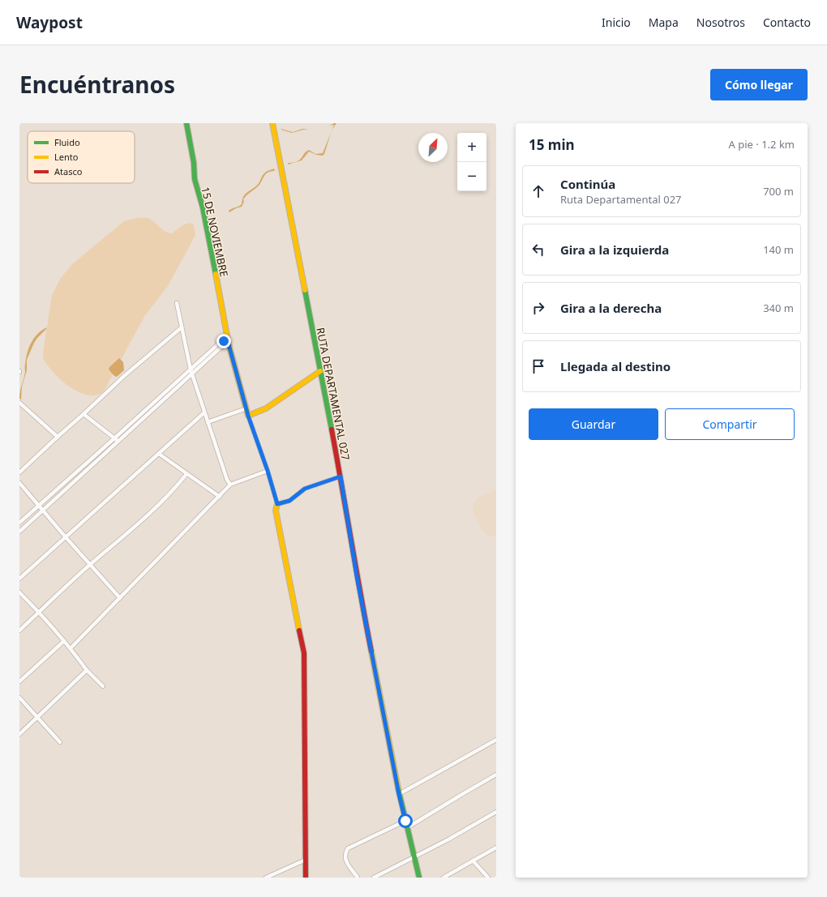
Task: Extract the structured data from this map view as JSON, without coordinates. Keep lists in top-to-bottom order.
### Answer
{
  "streets": {
    "main road": ["15 DE NOVIEMBRE", "RUTA DEPARTAMENTAL 027"]
  },
  "legend": ["Fluido", "Lento", "Atasco"],
  "north": "top right",
  "page": {
    "header": "Waypost",
    "nav": [
      "Inicio",
      "Mapa",
      "Nosotros",
      "Contacto"
    ],
    "title": "Encuéntranos",
    "buttons": [
      "Cómo llegar",
      ["Guardar", "Compartir"]
    ],
    "heading": ["15 min", "A pie · 1.2 km"],
    "map_buttons": ["+", "−"],
    "list": [
      ["Continúa", "Ruta Departamental 027", "700 m"],
      ["Gira a la izquierda", "140 m"],
      ["Gira a la derecha", "340 m"],
      "Llegada al destino"
    ]
  }
}
